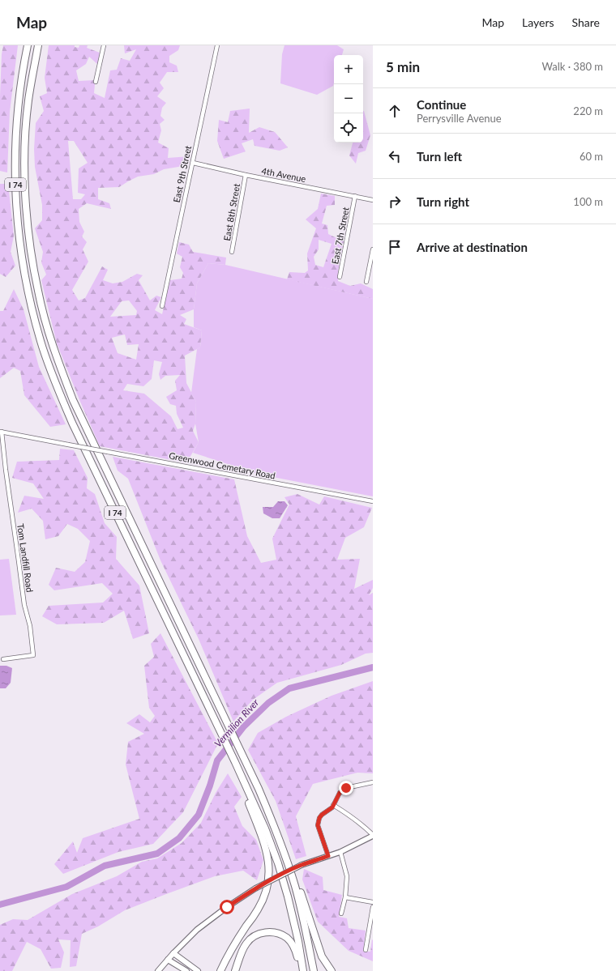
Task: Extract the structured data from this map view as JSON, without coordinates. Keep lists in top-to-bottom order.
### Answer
{
  "streets": {
    "highway": ["I 74"],
    "street": [
      "East 9th Street",
      "4th Avenue",
      "East 8th Street",
      "East 7th Street",
      "Greenwood Cemetary Road",
      "Tom Landfill Road"
    ]
  },
  "crossings": [
    ["East 9th Street", "4th Avenue"],
    ["4th Avenue", "East 8th Street"],
    ["4th Avenue", "East 7th Street"],
    ["Greenwood Cemetary Road", "Tom Landfill Road"]
  ],
  "water": ["Vermilion River"],
  "page": {
    "header": "Map",
    "nav": ["Map", "Layers", "Share"],
    "heading": ["5 min", "Walk · 380 m"],
    "map_buttons": ["+", "−"],
    "list": [
      ["Continue", "Perrysville Avenue", "220 m"],
      ["Turn left", "60 m"],
      ["Turn right", "100 m"],
      "Arrive at destination"
    ]
  }
}
